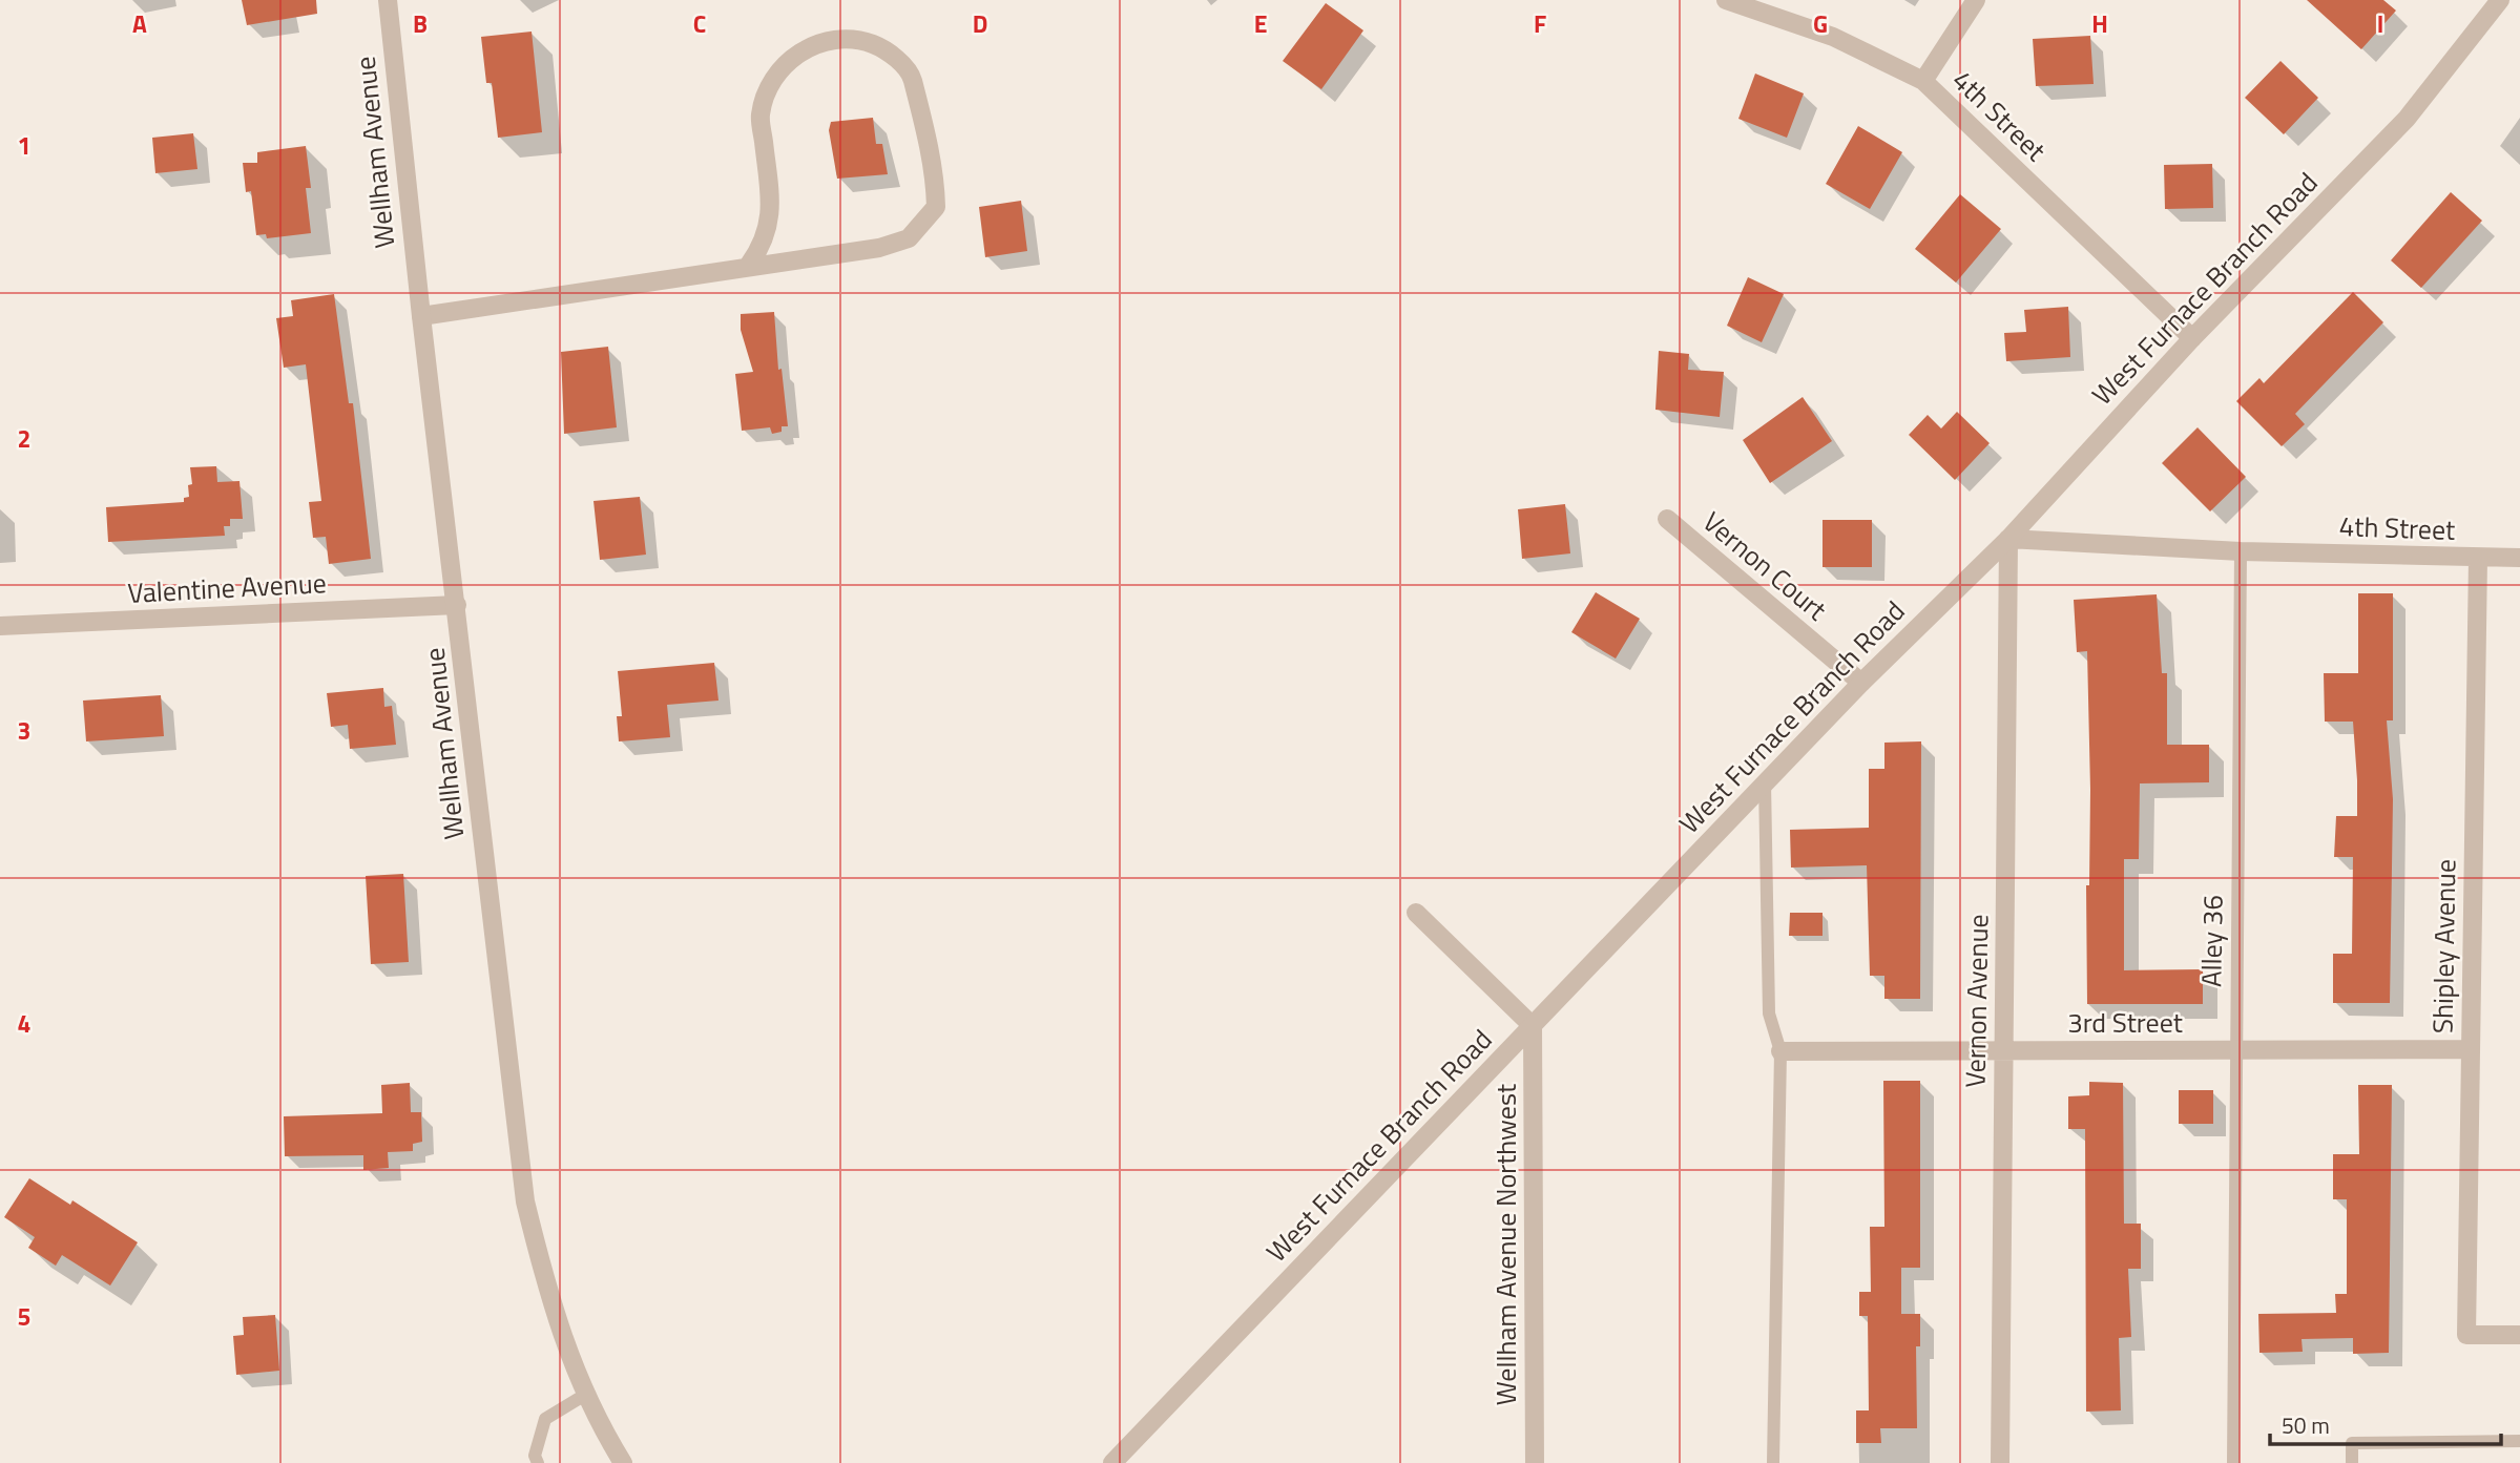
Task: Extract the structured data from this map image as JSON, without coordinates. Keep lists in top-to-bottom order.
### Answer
{
  "streets": {
    "street": [
      "4th Street",
      "Wellham Avenue",
      "West Furnace Branch Road",
      "Vernon Court",
      "Valentine Avenue",
      "Shipley Avenue",
      "Vernon Avenue",
      "3rd Street",
      "Wellham Avenue Northwest"
    ],
    "lane": ["Alley 36"]
  },
  "crossings": [
    ["4th Street", "West Furnace Branch Road"],
    ["4th Street", "Alley 36"],
    ["4th Street", "Shipley Avenue"],
    ["4th Street", "Vernon Avenue"],
    ["Wellham Avenue", "Valentine Avenue"],
    ["West Furnace Branch Road", "Vernon Court"],
    ["West Furnace Branch Road", "Vernon Avenue"],
    ["West Furnace Branch Road", "Wellham Avenue Northwest"],
    ["Alley 36", "3rd Street"],
    ["Shipley Avenue", "3rd Street"],
    ["Vernon Avenue", "3rd Street"]
  ],
  "scale_bar": "50 m",
  "grid": {
    "columns": [
      "A",
      "B",
      "C",
      "D",
      "E",
      "F",
      "G",
      "H",
      "I"
    ],
    "rows": [
      "1",
      "2",
      "3",
      "4",
      "5"
    ]
  }
}
